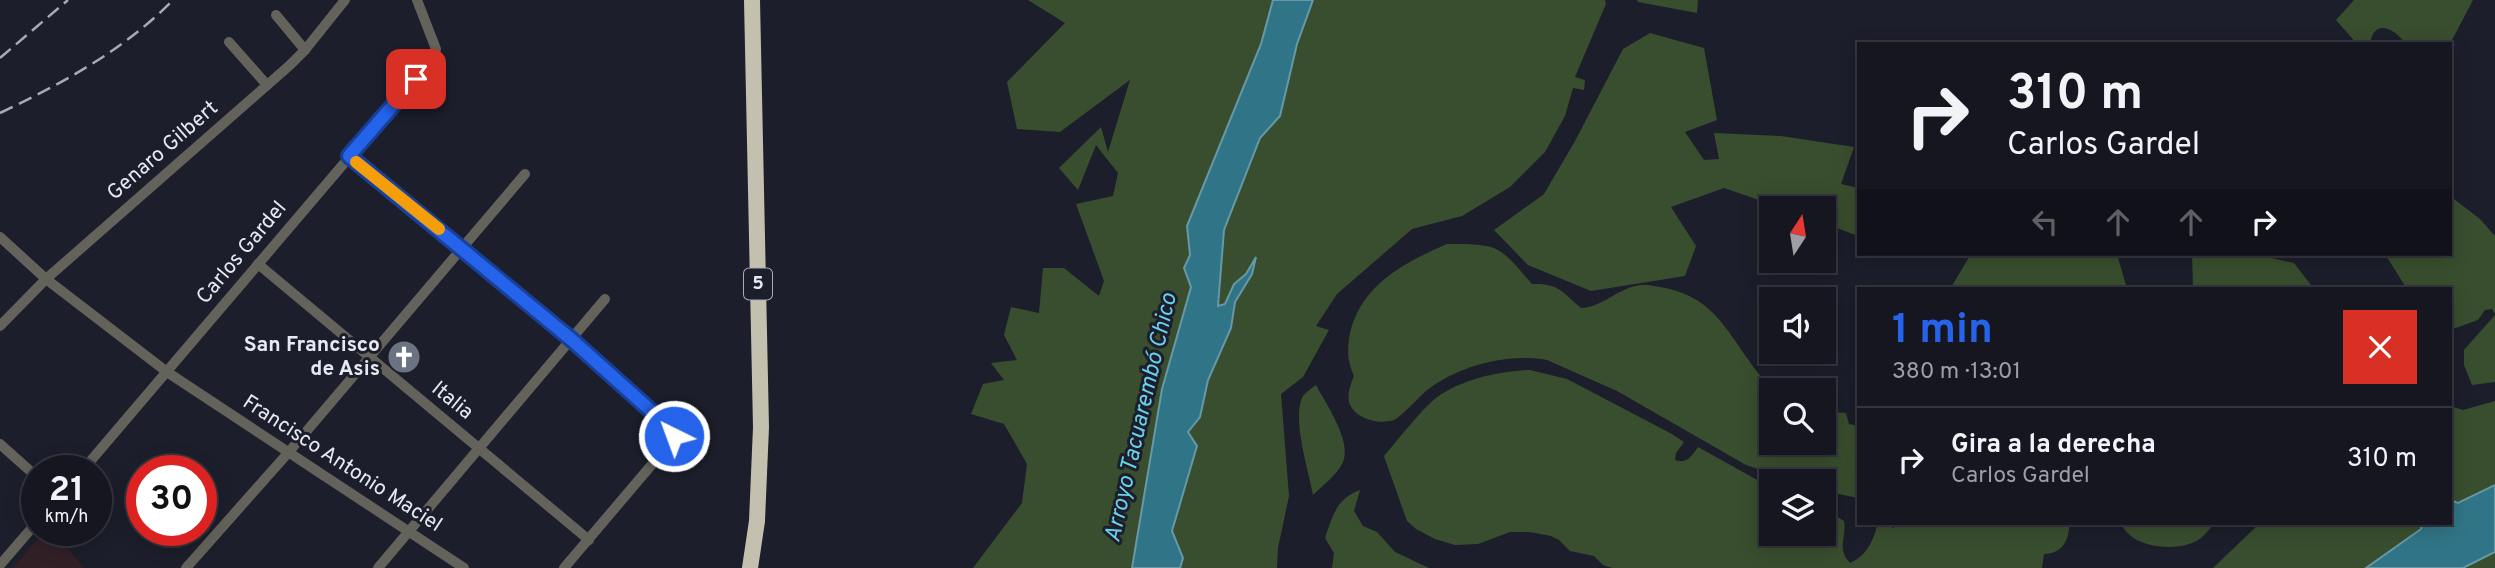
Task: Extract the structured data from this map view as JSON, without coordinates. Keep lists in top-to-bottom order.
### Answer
{
  "streets": {
    "highway": ["5"],
    "street": [
      "Genaro Gilbert",
      "Carlos Gardel",
      "Italia",
      "Francisco Antonio Maciel"
    ]
  },
  "crossings": [
    ["Genaro Gilbert", "Francisco Antonio Maciel"],
    ["Carlos Gardel", "Italia"],
    ["Carlos Gardel", "Francisco Antonio Maciel"]
  ],
  "water": ["Arroyo Tacuarembó Chico"],
  "places": {
    "church": ["San Francisco de Asis"]
  },
  "north": "top",
  "page": {
    "turn": ["310 m", "Carlos Gardel"],
    "heading": ["1 min", "380 m · 13:01"],
    "list": [
      {
        "name": "Gira a la derecha",
        "note": "Carlos Gardel",
        "value": "310 m"
      }
    ],
    "speed": "21 km/h",
    "limit": "30"
  }
}
